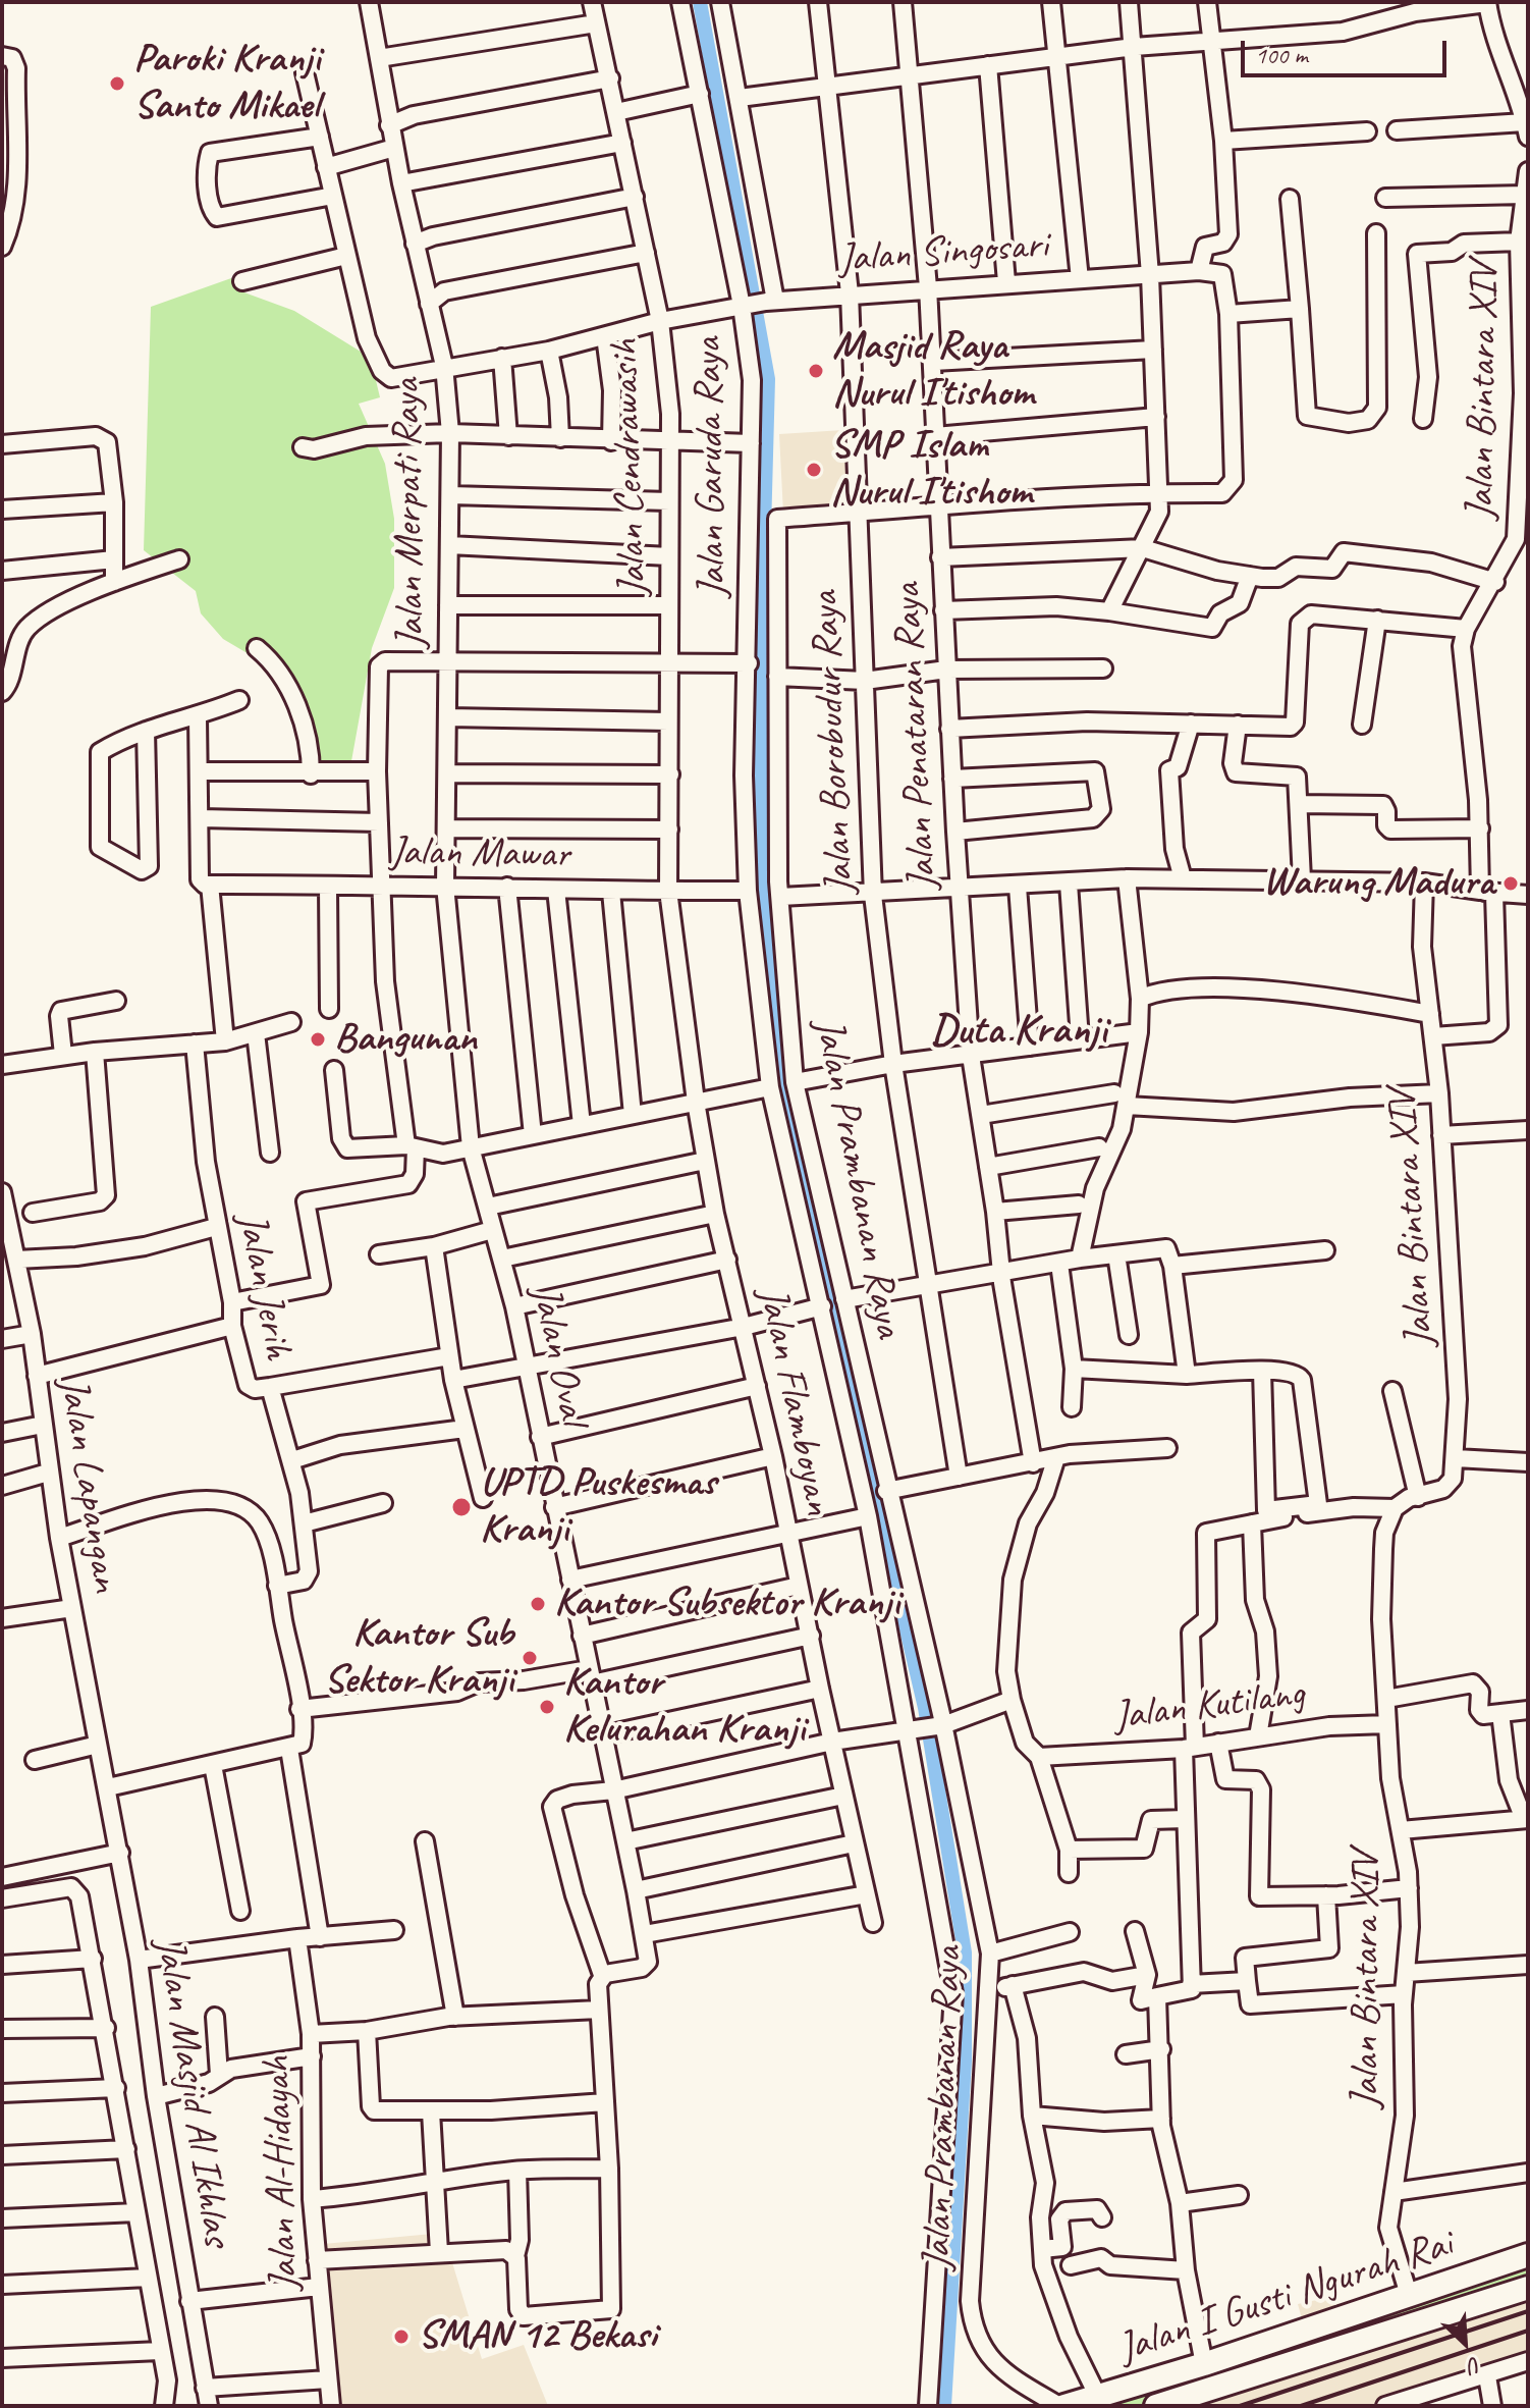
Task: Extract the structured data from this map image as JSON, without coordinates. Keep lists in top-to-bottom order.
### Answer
{
  "streets": {
    "main road": ["Jalan I Gusti Ngurah Rai"],
    "street": [
      "Jalan Singosari",
      "Jalan Bintara XIV",
      "Jalan Cendrawasih",
      "Jalan Garuda Raya",
      "Jalan Merpati Raya",
      "Jalan Penataran Raya",
      "Jalan Borobudur Raya",
      "Jalan Mawar",
      "Jalan Prambanan Raya",
      "Jalan Jerih",
      "Jalan Oval",
      "Jalan Flamboyan",
      "Jalan Lapangan",
      "Jalan Kutilang",
      "Jalan Masjid Al Ikhlas",
      "Jalan Al-Hidayah"
    ]
  },
  "crossings": [
    ["Jalan Singosari", "Jalan Cendrawasih"],
    ["Jalan Singosari", "Jalan Garuda Raya"],
    ["Jalan Singosari", "Jalan Merpati Raya"],
    ["Jalan Singosari", "Jalan Penataran Raya"],
    ["Jalan Singosari", "Jalan Borobudur Raya"],
    ["Jalan Bintara XIV", "Jalan Kutilang"],
    ["Jalan Bintara XIV", "Jalan I Gusti Ngurah Rai"],
    ["Jalan Cendrawasih", "Jalan Mawar"],
    ["Jalan Cendrawasih", "Jalan Flamboyan"],
    ["Jalan Garuda Raya", "Jalan Mawar"],
    ["Jalan Merpati Raya", "Jalan Mawar"],
    ["Jalan Merpati Raya", "Jalan Oval"],
    ["Jalan Borobudur Raya", "Jalan Prambanan Raya"],
    ["Jalan Mawar", "Jalan Flamboyan"],
    ["Jalan Prambanan Raya", "Jalan I Gusti Ngurah Rai"],
    ["Jalan Lapangan", "Jalan Masjid Al Ikhlas"]
  ],
  "districts": ["Duta Kranji"],
  "places": [
    "Paroki Kranji Santo Mikael",
    "Masjid Raya Nurul I'tishom",
    "SMP Islam Nurul I'tishom",
    "Warung Madura",
    "Bangunan",
    "UPTD Puskesmas Kranji",
    "Kantor Subsektor Kranji",
    "Kantor Sub Sektor Kranji",
    "Kantor Kelurahan Kranji",
    "SMAN 12 Bekasi"
  ],
  "scale_bar": "100 m",
  "north": "bottom right"
}
